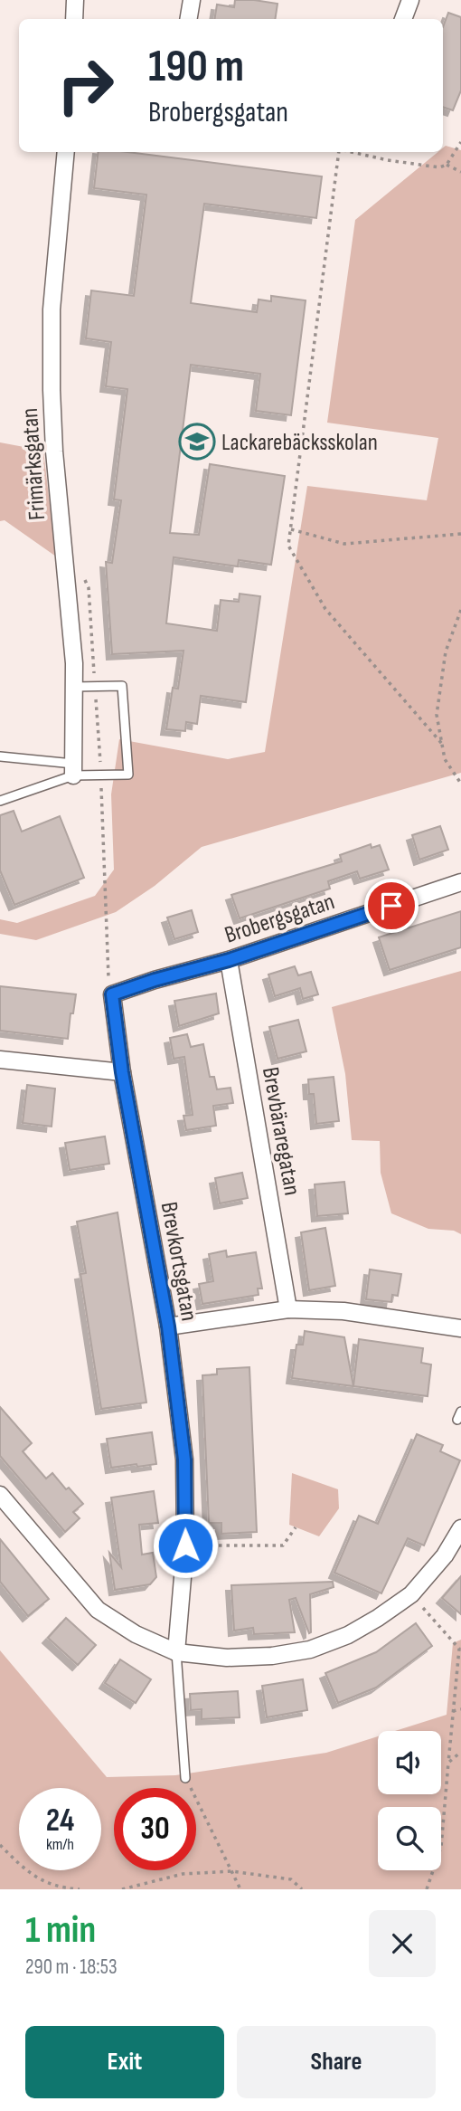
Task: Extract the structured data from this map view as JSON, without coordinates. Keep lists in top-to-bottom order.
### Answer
{
  "streets": {
    "street": [
      "Frimärksgatan",
      "Brobergsgatan",
      "Brevbäraregatan",
      "Brevkortsgatan"
    ]
  },
  "crossings": [
    ["Brobergsgatan", "Brevbäraregatan"],
    ["Brobergsgatan", "Brevkortsgatan"]
  ],
  "places": {
    "school or university": ["Lackarebäcksskolan"]
  },
  "page": {
    "turn": ["190 m", "Brobergsgatan"],
    "speed": "24 km/h",
    "limit": "30",
    "heading": ["1 min", "290 m · 18:53"],
    "buttons": ["Exit", "Share"]
  }
}
